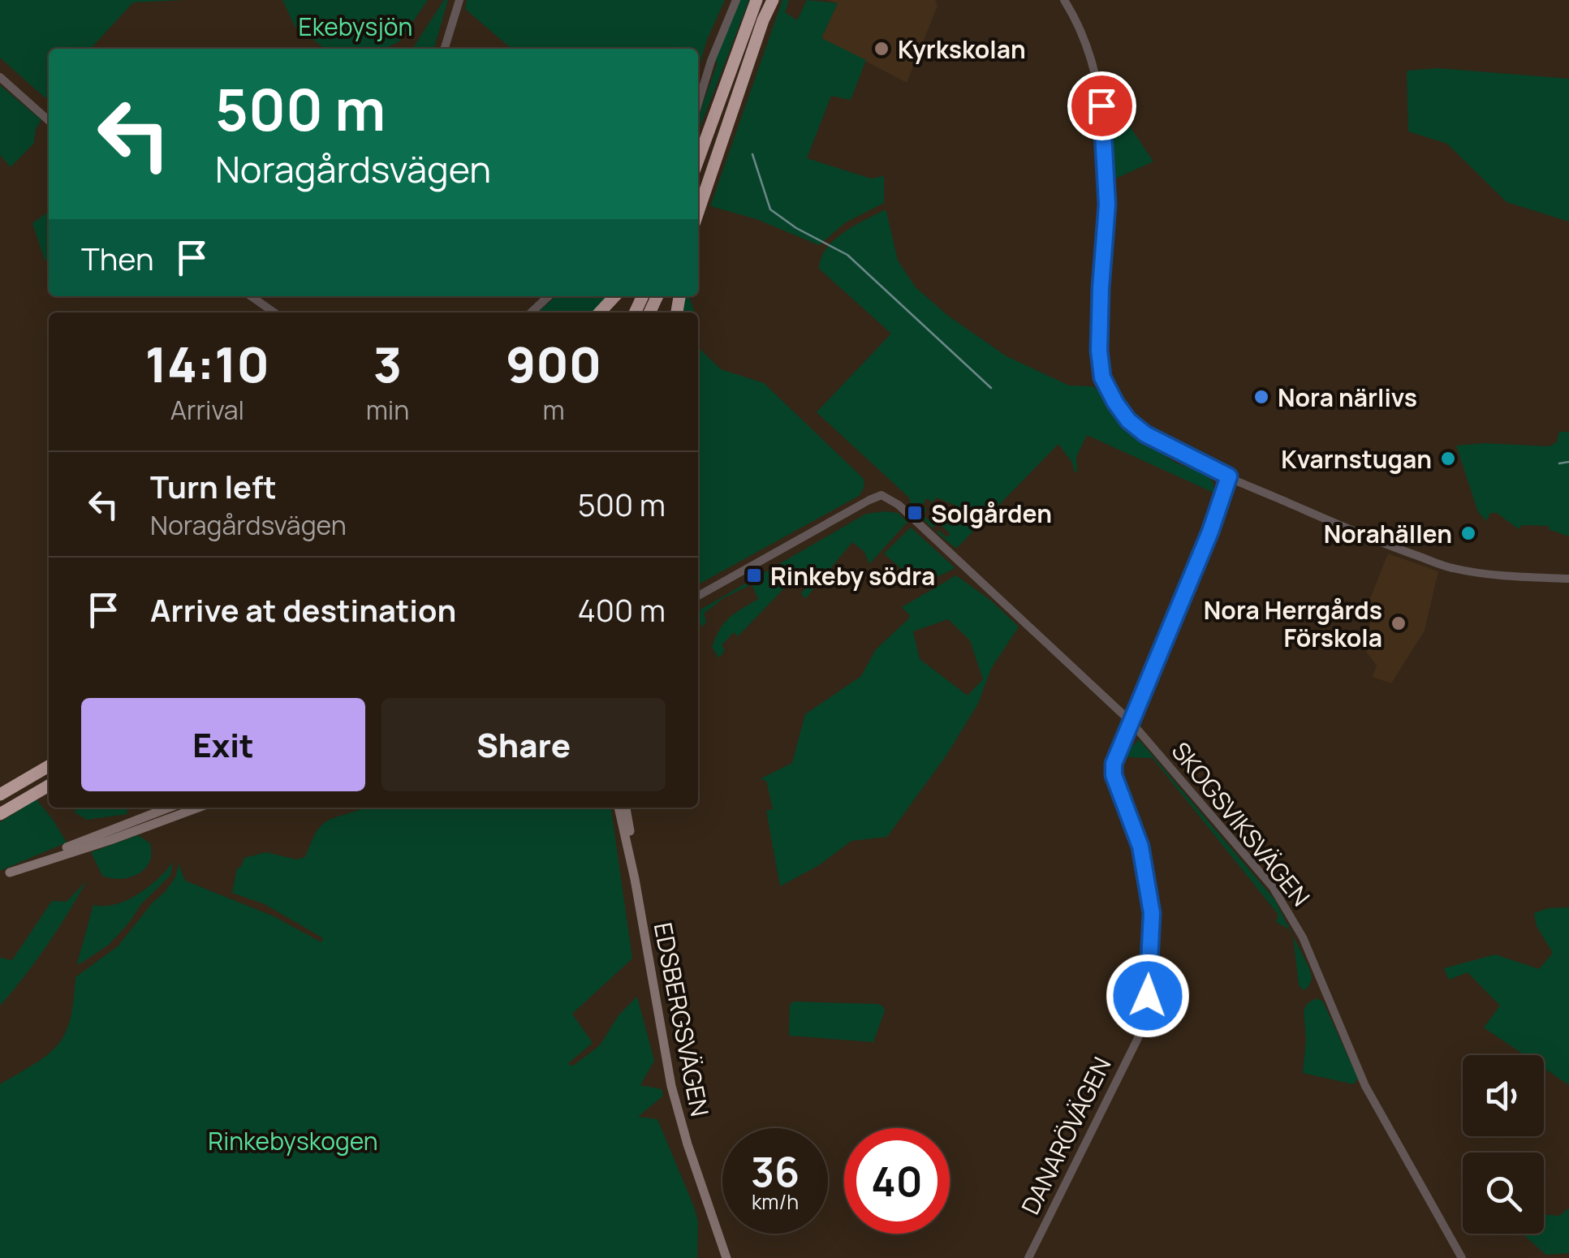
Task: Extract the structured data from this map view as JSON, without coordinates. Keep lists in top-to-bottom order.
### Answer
{
  "streets": {
    "main road": ["EDSBERGSVÄGEN"],
    "street": ["SKOGSVIKSVÄGEN", "DANARÖVÄGEN"]
  },
  "crossings": [
    ["SKOGSVIKSVÄGEN", "DANARÖVÄGEN"]
  ],
  "parks": ["Ekebysjön", "Rinkebyskogen"],
  "places": {
    "other": [
      "Kyrkskolan",
      "Nora närlivs",
      "Kvarnstugan",
      "Norahällen",
      "Nora Herrgårds Förskola"
    ],
    "transit": ["Solgården", "Rinkeby södra"]
  },
  "page": {
    "turn": ["500 m", "Noragårdsvägen"],
    "then": "Then",
    "eta": [
      "14:10",
      "Arrival",
      "3",
      "min",
      "900",
      "m"
    ],
    "list": [
      {
        "name": "Turn left",
        "note": "Noragårdsvägen",
        "value": "500 m"
      },
      {
        "name": "Arrive at destination",
        "value": "400 m"
      }
    ],
    "buttons": ["Exit", "Share"],
    "speed": "36 km/h",
    "limit": "40"
  }
}
